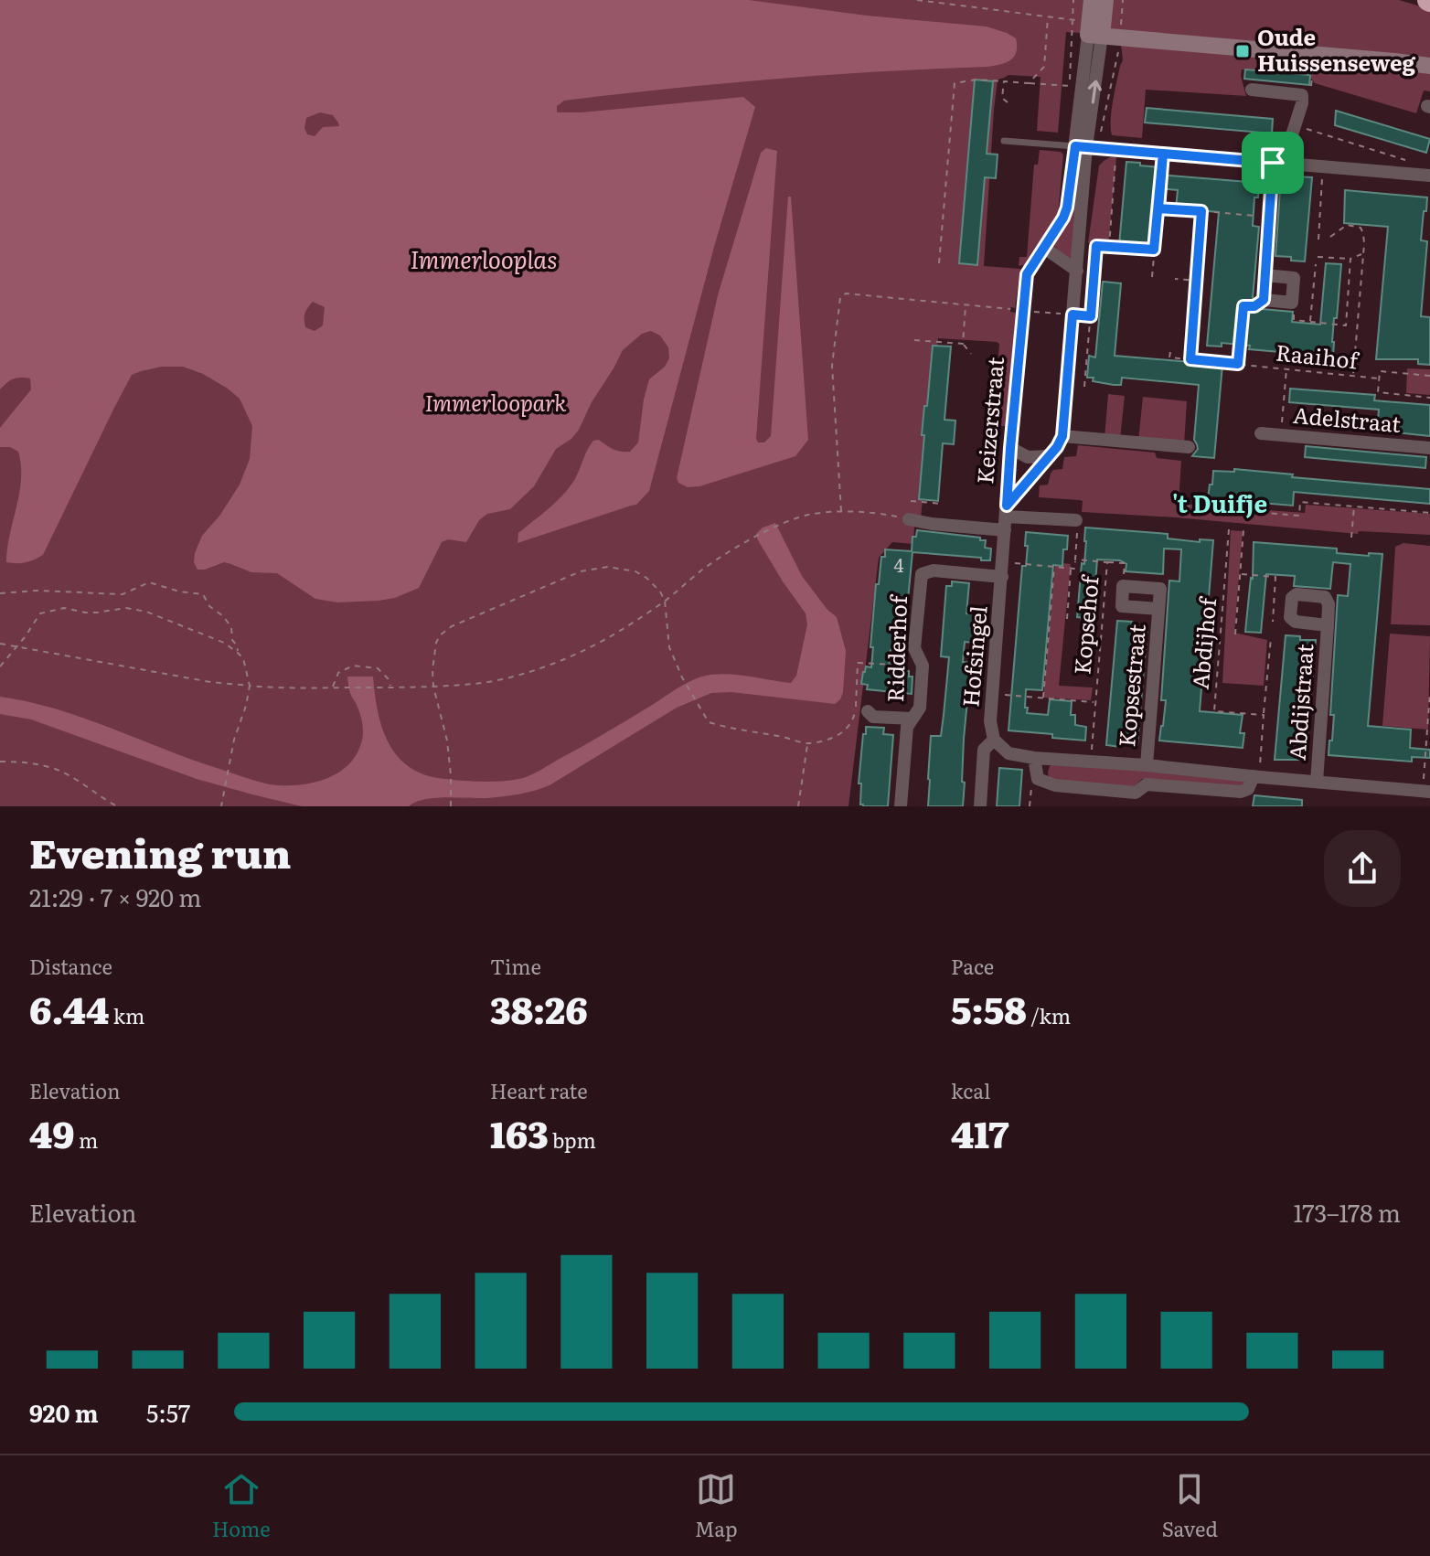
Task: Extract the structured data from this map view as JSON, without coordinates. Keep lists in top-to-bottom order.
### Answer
{
  "streets": {
    "street": [
      "Keizerstraat",
      "Adelstraat",
      "Ridderhof",
      "Hofsingel",
      "Kopsestraat",
      "Abdijstraat"
    ],
    "path": ["Raaihof", "Kopsehof", "Abdijhof"]
  },
  "crossings": [
    ["Keizerstraat", "Hofsingel"],
    ["Kopsehof", "Hofsingel"],
    ["Ridderhof", "Hofsingel"],
    ["Hofsingel", "Kopsestraat"],
    ["Hofsingel", "Abdijstraat"]
  ],
  "districts": ["'t Duifje"],
  "water": ["Immerlooplas"],
  "parks": ["Immerloopark"],
  "places": {
    "transit": ["Oude Huissenseweg"]
  },
  "house_numbers": ["4"],
  "page": {
    "heading": ["Evening run", "21:29 · 7 × 920 m"],
    "stats": [
      ["Distance", "6.44 km"],
      ["Time", "38:26"],
      ["Pace", "5:58 /km"],
      ["Elevation", "49 m"],
      ["Heart rate", "163 bpm"],
      ["kcal", "417"]
    ],
    "chart": ["Elevation", "173–178 m"],
    "list": [
      {
        "name": "920 m",
        "note": "5:57"
      }
    ],
    "tabs": ["Home", "Map", "Saved"]
  }
}
